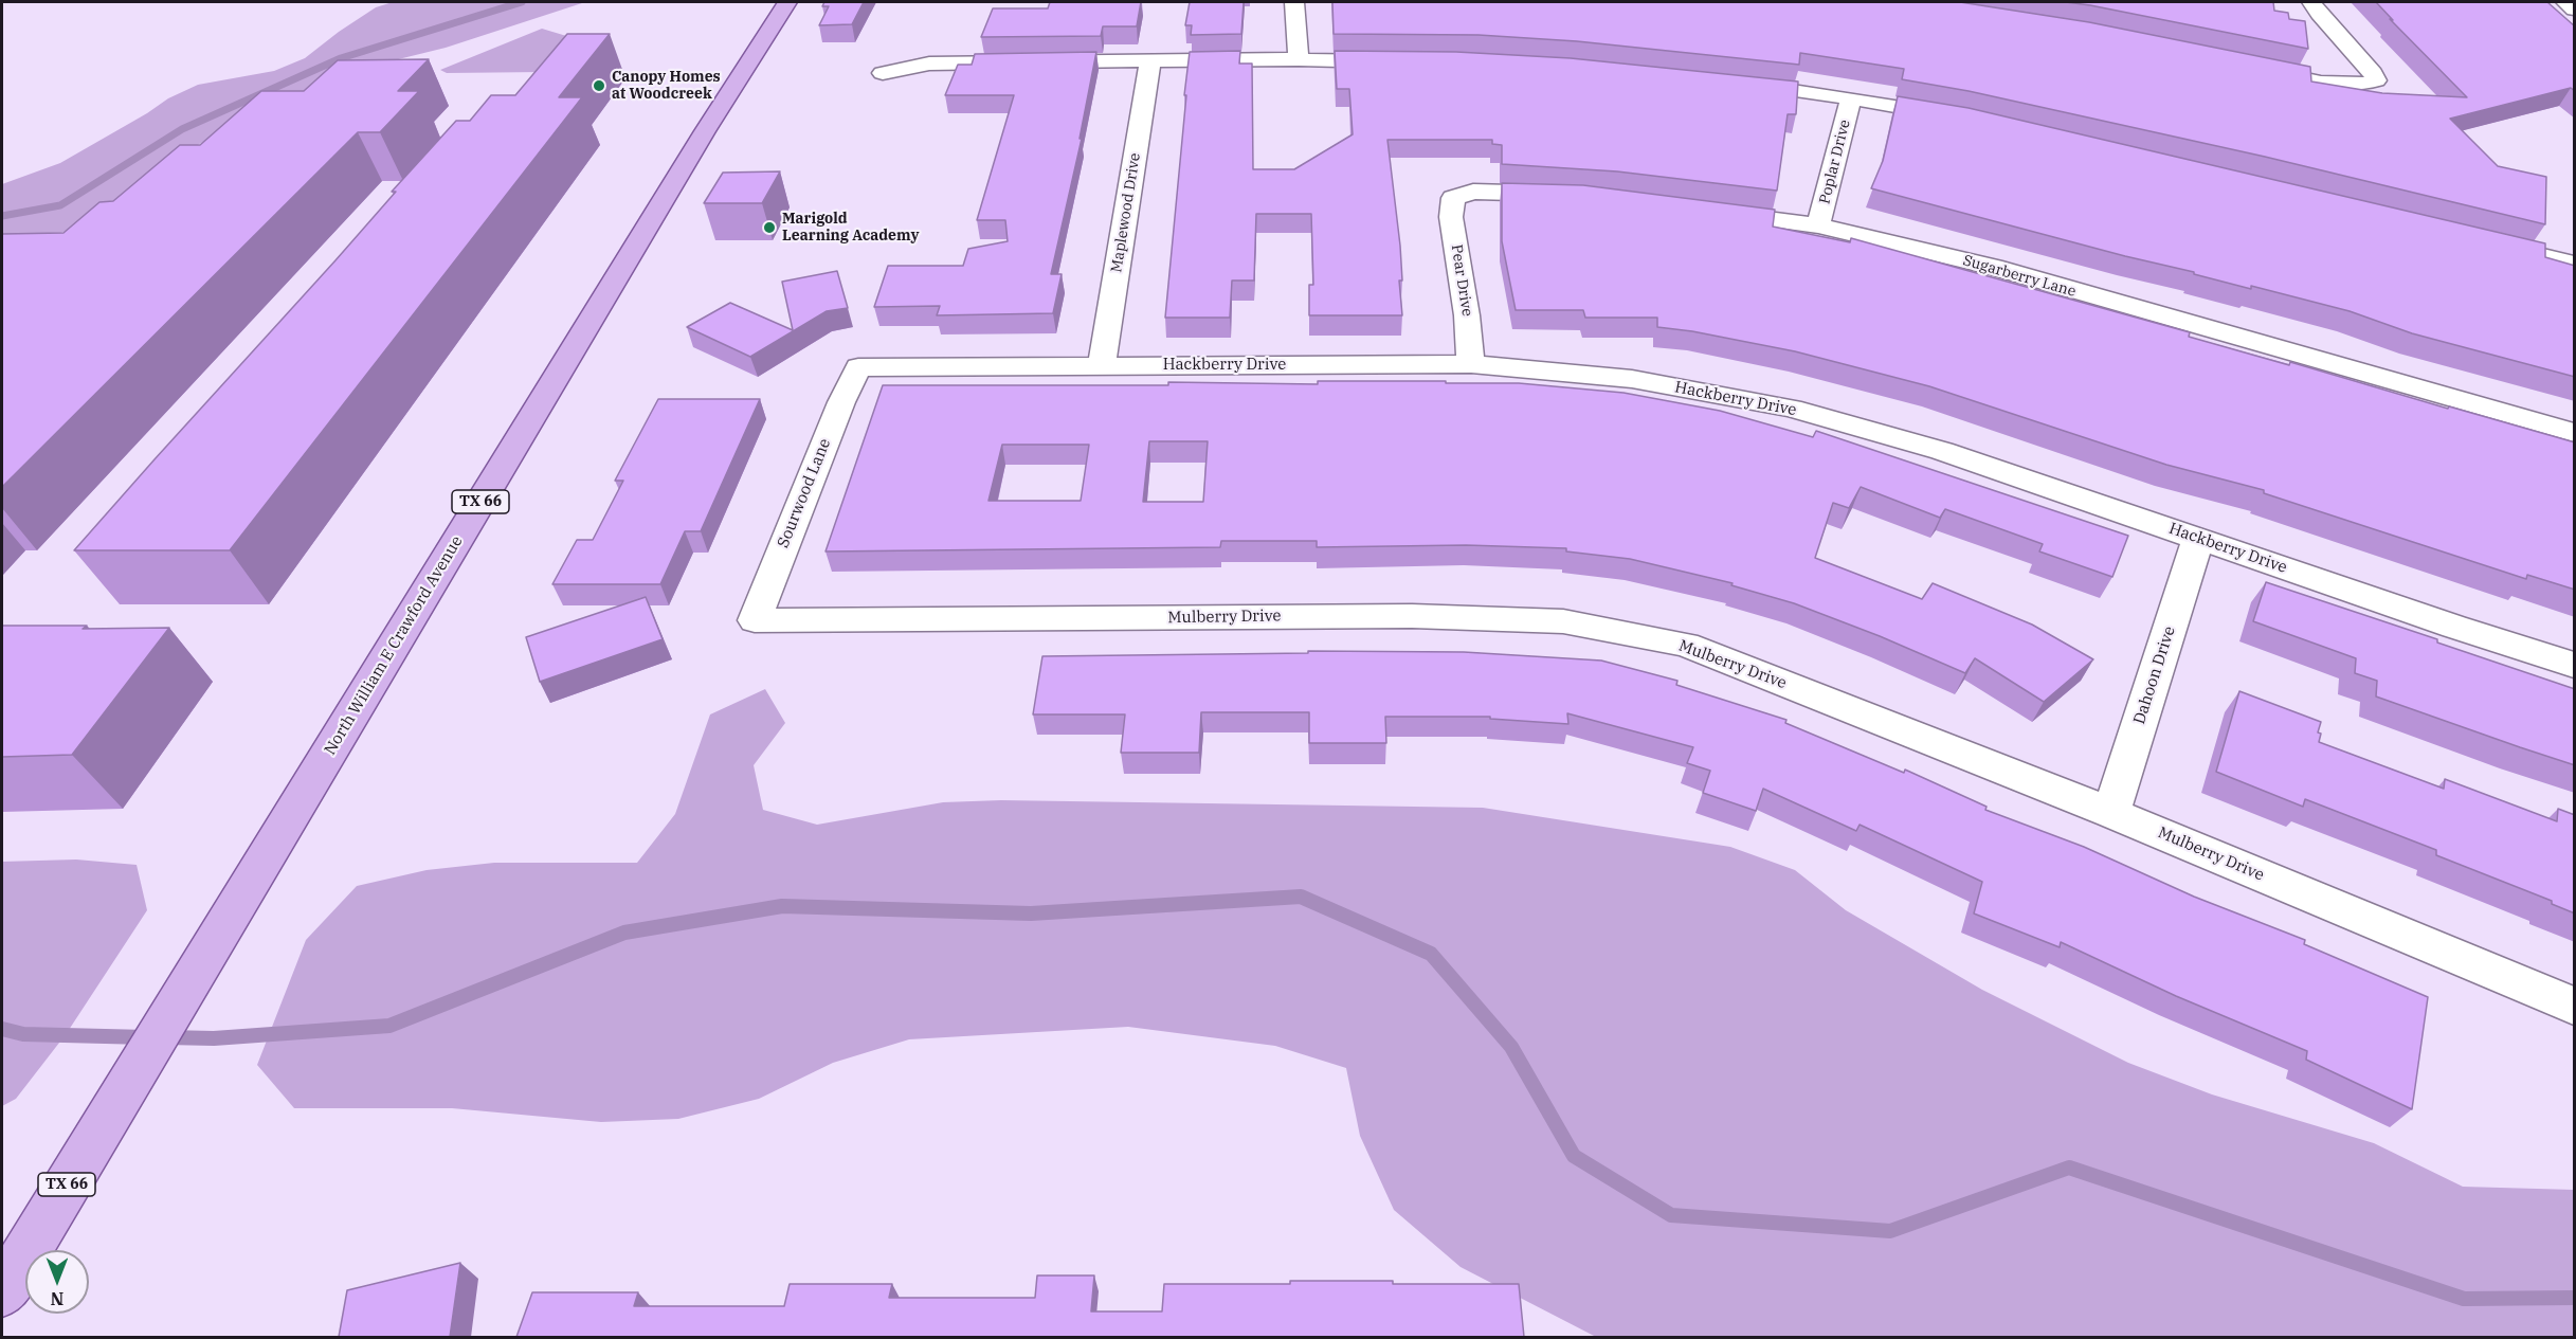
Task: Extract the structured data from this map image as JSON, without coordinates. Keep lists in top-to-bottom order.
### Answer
{
  "streets": {
    "main road": ["TX 66", "North William E Crawford Avenue"],
    "street": [
      "Poplar Drive",
      "Maplewood Drive",
      "Sugarberry Lane",
      "Pear Drive",
      "Hackberry Drive",
      "Sourwood Lane",
      "Mulberry Drive",
      "Dahoon Drive"
    ]
  },
  "crossings": [
    ["Poplar Drive", "Sugarberry Lane"],
    ["Maplewood Drive", "Hackberry Drive"],
    ["Pear Drive", "Hackberry Drive"],
    ["Hackberry Drive", "Sourwood Lane"],
    ["Hackberry Drive", "Dahoon Drive"],
    ["Sourwood Lane", "Mulberry Drive"],
    ["Mulberry Drive", "Dahoon Drive"]
  ],
  "places": ["Canopy Homes at Woodcreek", "Marigold Learning Academy"],
  "north": "bottom"
}
